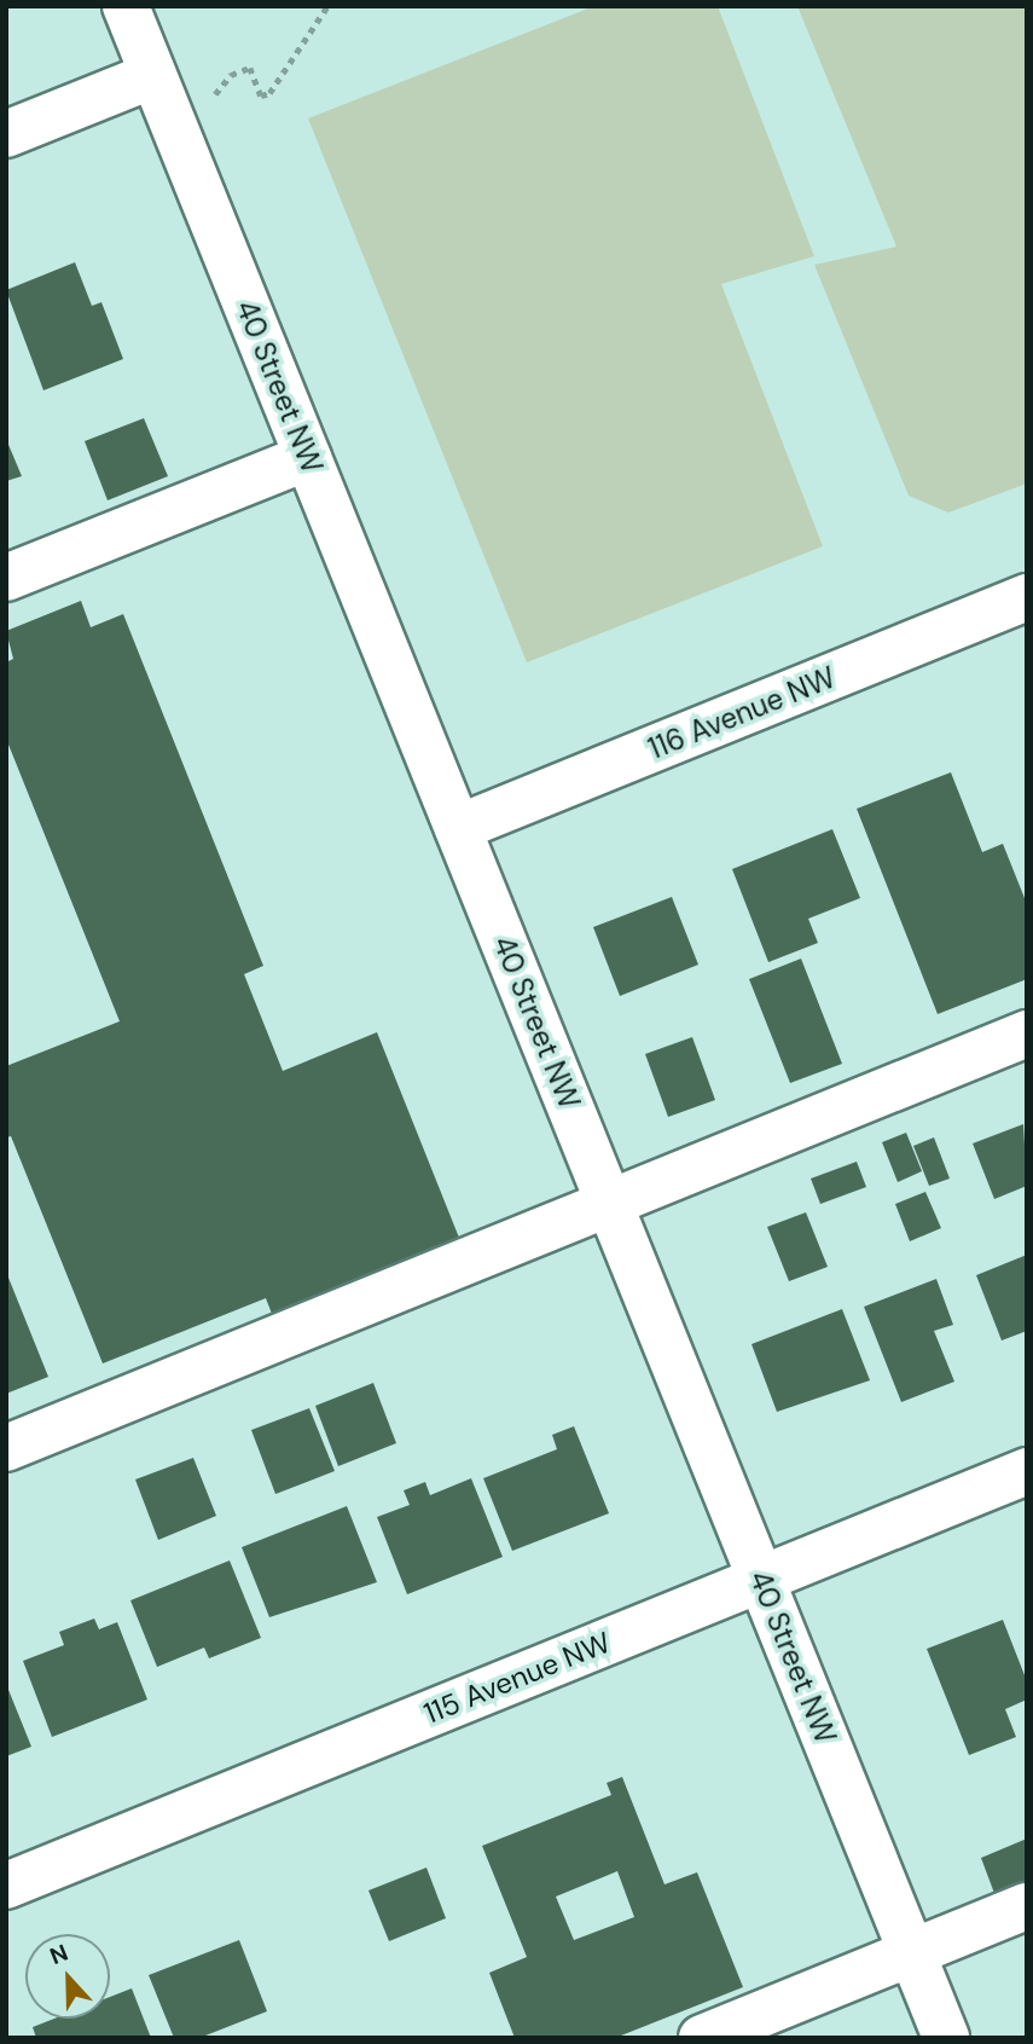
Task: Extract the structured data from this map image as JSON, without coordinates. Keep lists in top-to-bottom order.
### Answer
{
  "streets": {
    "street": ["40 Street NW", "116 Avenue NW", "115 Avenue NW"]
  },
  "crossings": [
    ["40 Street NW", "116 Avenue NW"],
    ["40 Street NW", "115 Avenue NW"]
  ],
  "north": "top"
}
